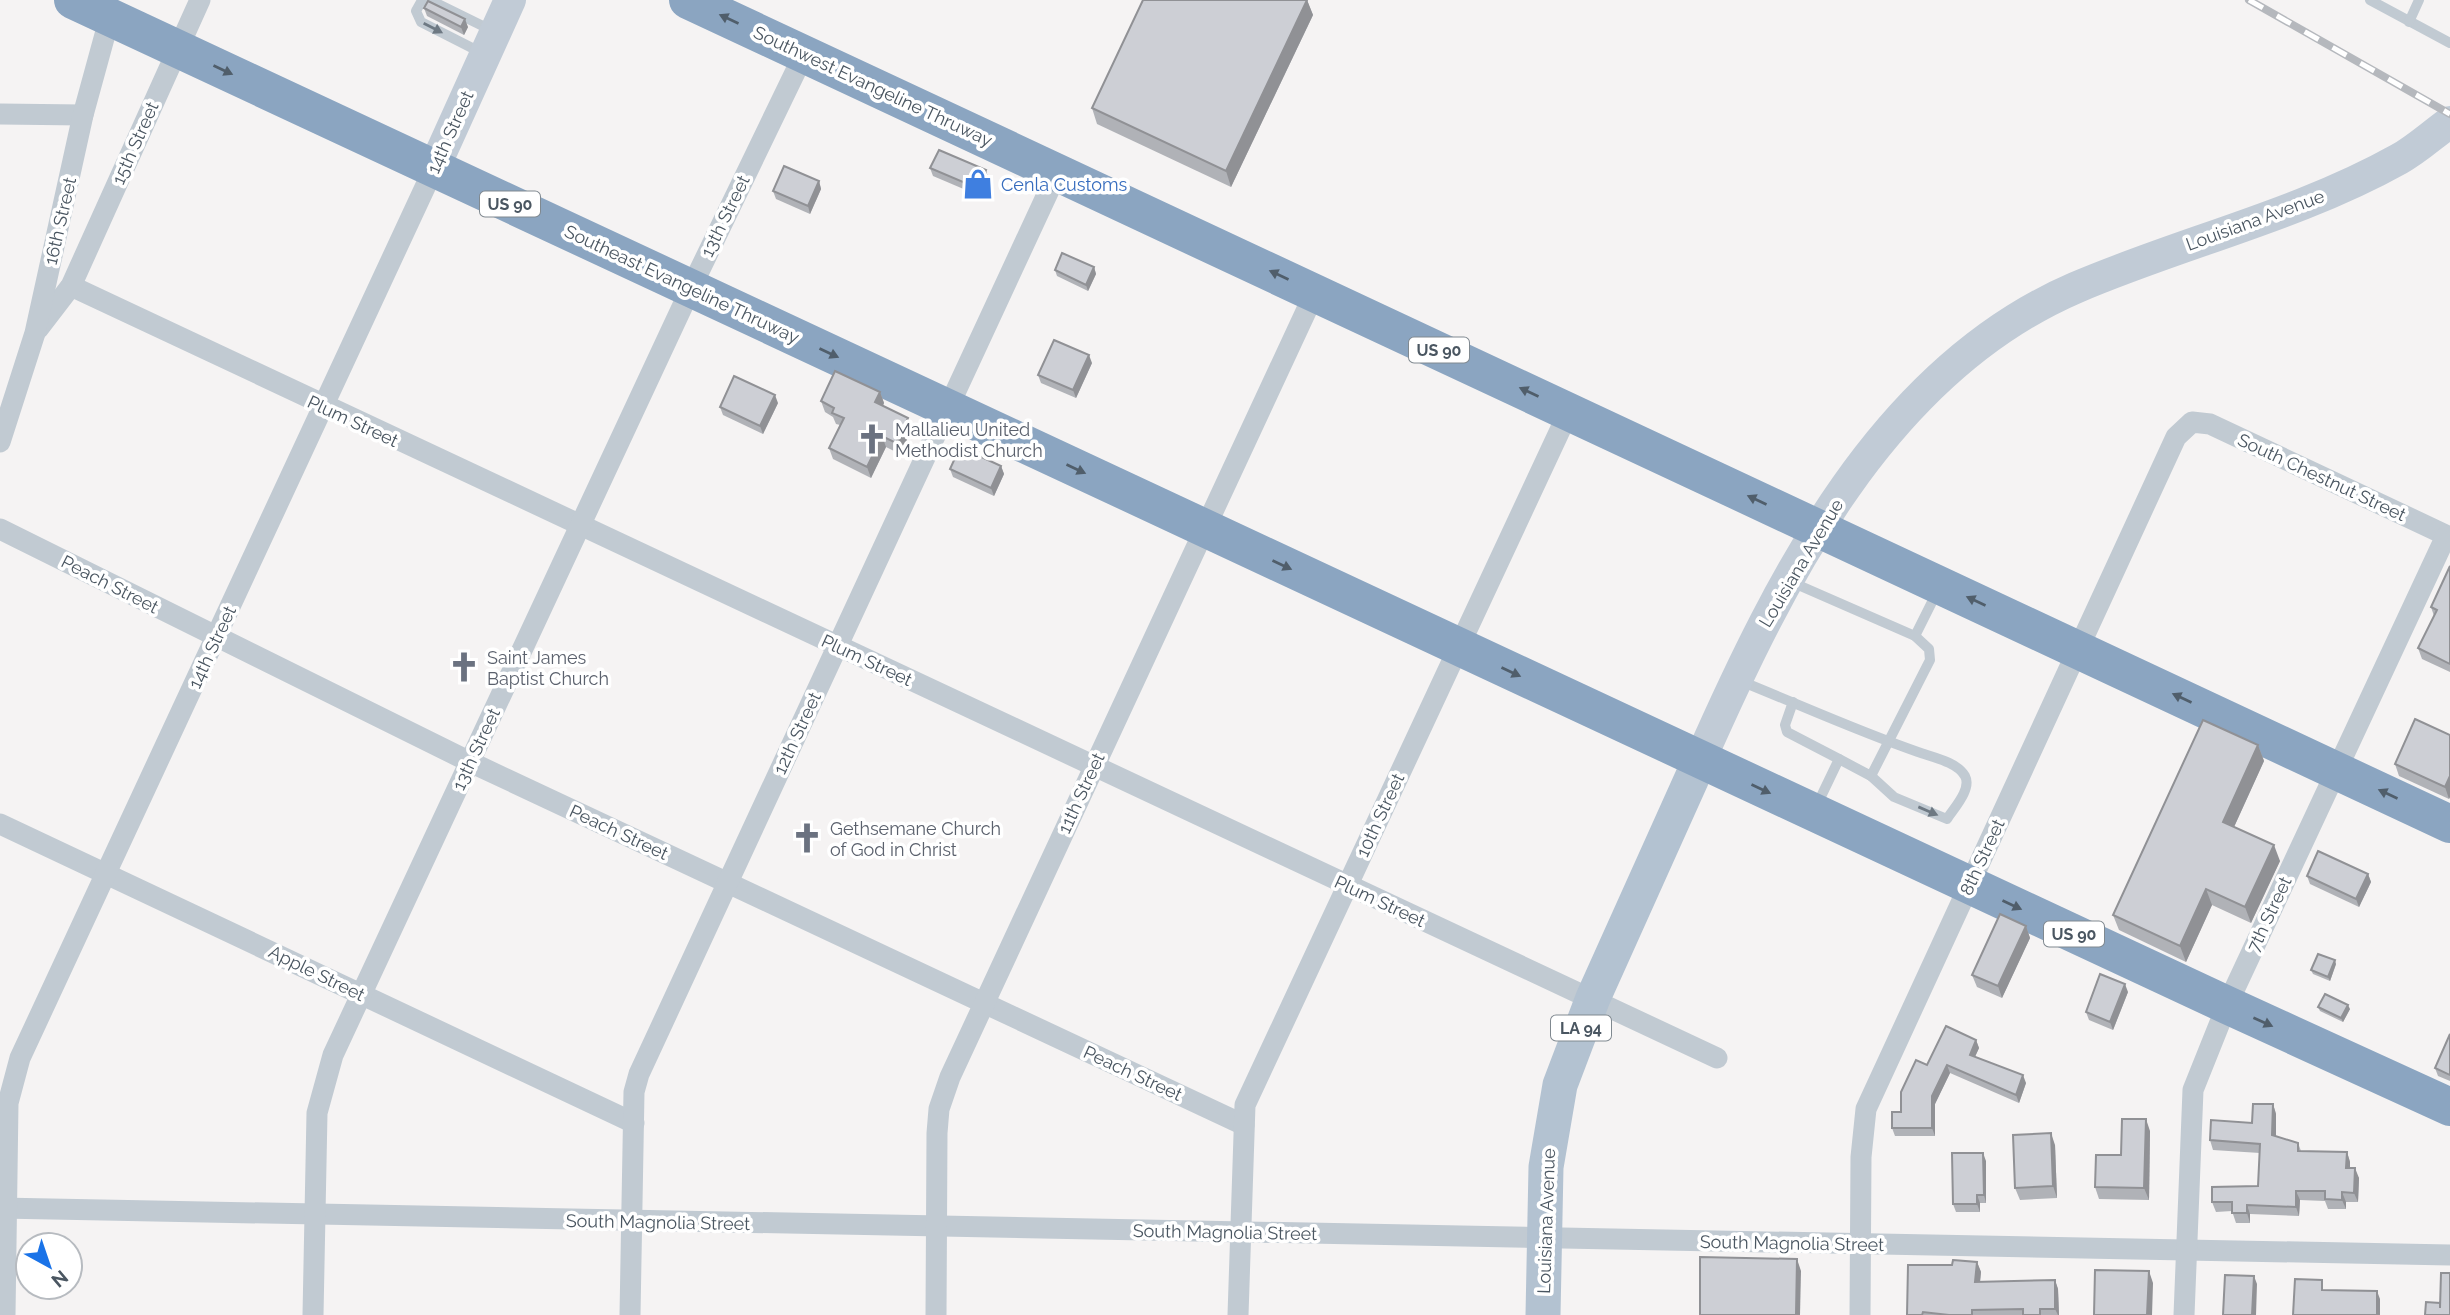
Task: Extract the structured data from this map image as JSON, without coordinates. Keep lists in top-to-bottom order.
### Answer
{
  "streets": {
    "highway": ["Southwest Evangeline Thruway", "US 90", "Southeast Evangeline Thruway"],
    "main road": ["14th Street", "Louisiana Avenue", "LA 94"],
    "street": [
      "15th Street",
      "13th Street",
      "16th Street",
      "Plum Street",
      "South Chestnut Street",
      "Peach Street",
      "12th Street",
      "11th Street",
      "10th Street",
      "8th Street",
      "7th Street",
      "Apple Street",
      "South Magnolia Street"
    ]
  },
  "crossings": [
    ["Southwest Evangeline Thruway", "US 90"],
    ["Southwest Evangeline Thruway", "13th Street"],
    ["Southwest Evangeline Thruway", "12th Street"],
    ["14th Street", "Southeast Evangeline Thruway"],
    ["14th Street", "Plum Street"],
    ["14th Street", "Peach Street"],
    ["14th Street", "Apple Street"],
    ["14th Street", "South Magnolia Street"],
    ["15th Street", "Southeast Evangeline Thruway"],
    ["15th Street", "Plum Street"],
    ["US 90", "Louisiana Avenue"],
    ["US 90", "Southeast Evangeline Thruway"],
    ["US 90", "12th Street"],
    ["US 90", "11th Street"],
    ["US 90", "10th Street"],
    ["US 90", "8th Street"],
    ["US 90", "7th Street"],
    ["13th Street", "Southeast Evangeline Thruway"],
    ["13th Street", "Plum Street"],
    ["13th Street", "Peach Street"],
    ["13th Street", "Apple Street"],
    ["13th Street", "South Magnolia Street"],
    ["Louisiana Avenue", "Plum Street"],
    ["Louisiana Avenue", "South Magnolia Street"],
    ["16th Street", "Southeast Evangeline Thruway"],
    ["Southeast Evangeline Thruway", "12th Street"],
    ["Plum Street", "12th Street"],
    ["Plum Street", "11th Street"],
    ["Plum Street", "10th Street"],
    ["South Chestnut Street", "8th Street"],
    ["South Chestnut Street", "7th Street"],
    ["Peach Street", "12th Street"],
    ["Peach Street", "11th Street"],
    ["Peach Street", "10th Street"],
    ["12th Street", "Apple Street"],
    ["12th Street", "South Magnolia Street"],
    ["11th Street", "South Magnolia Street"],
    ["10th Street", "South Magnolia Street"],
    ["8th Street", "South Magnolia Street"],
    ["7th Street", "South Magnolia Street"]
  ],
  "one_way": ["Southeast Evangeline Thruway"],
  "places": {
    "shop": ["Cenla Customs"],
    "church": ["Mallalieu United Methodist Church", "Saint James Baptist Church", "Gethsemane Church of God in Christ"]
  },
  "north": "bottom right"
}
